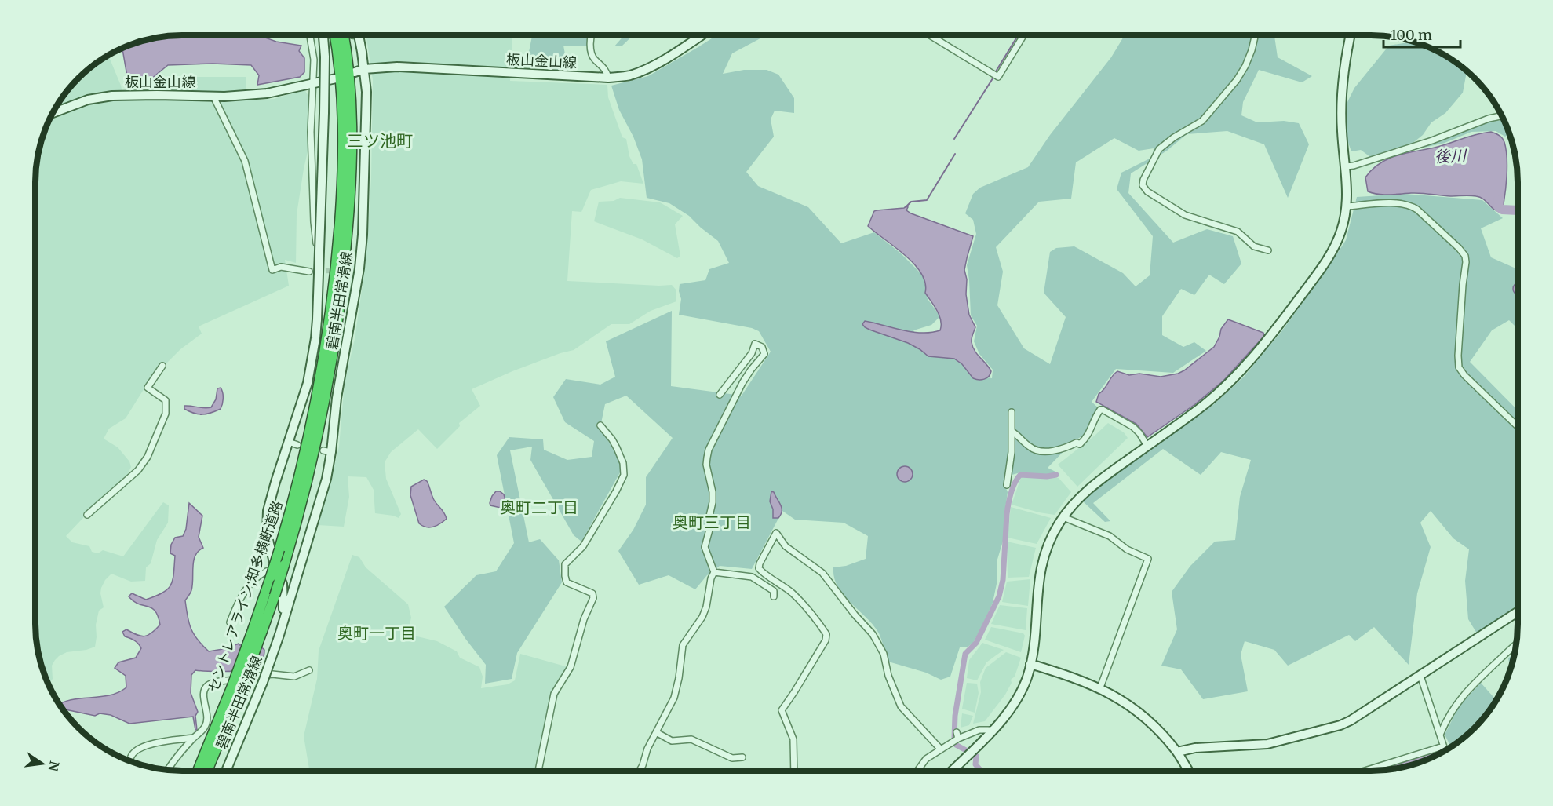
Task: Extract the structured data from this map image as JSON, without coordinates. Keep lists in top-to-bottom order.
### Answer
{
  "streets": {
    "highway": ["セントレアライン;知多横断道路"],
    "main road": ["板山金山線", "碧南半田常滑線"]
  },
  "crossings": [
    ["板山金山線", "碧南半田常滑線"],
    ["碧南半田常滑線", "セントレアライン;知多横断道路"]
  ],
  "districts": [
    "三ツ池町",
    "奥町二丁目",
    "奥町三丁目",
    "奥町一丁目"
  ],
  "water": ["後川"],
  "scale_bar": "100 m",
  "north": "right"
}
